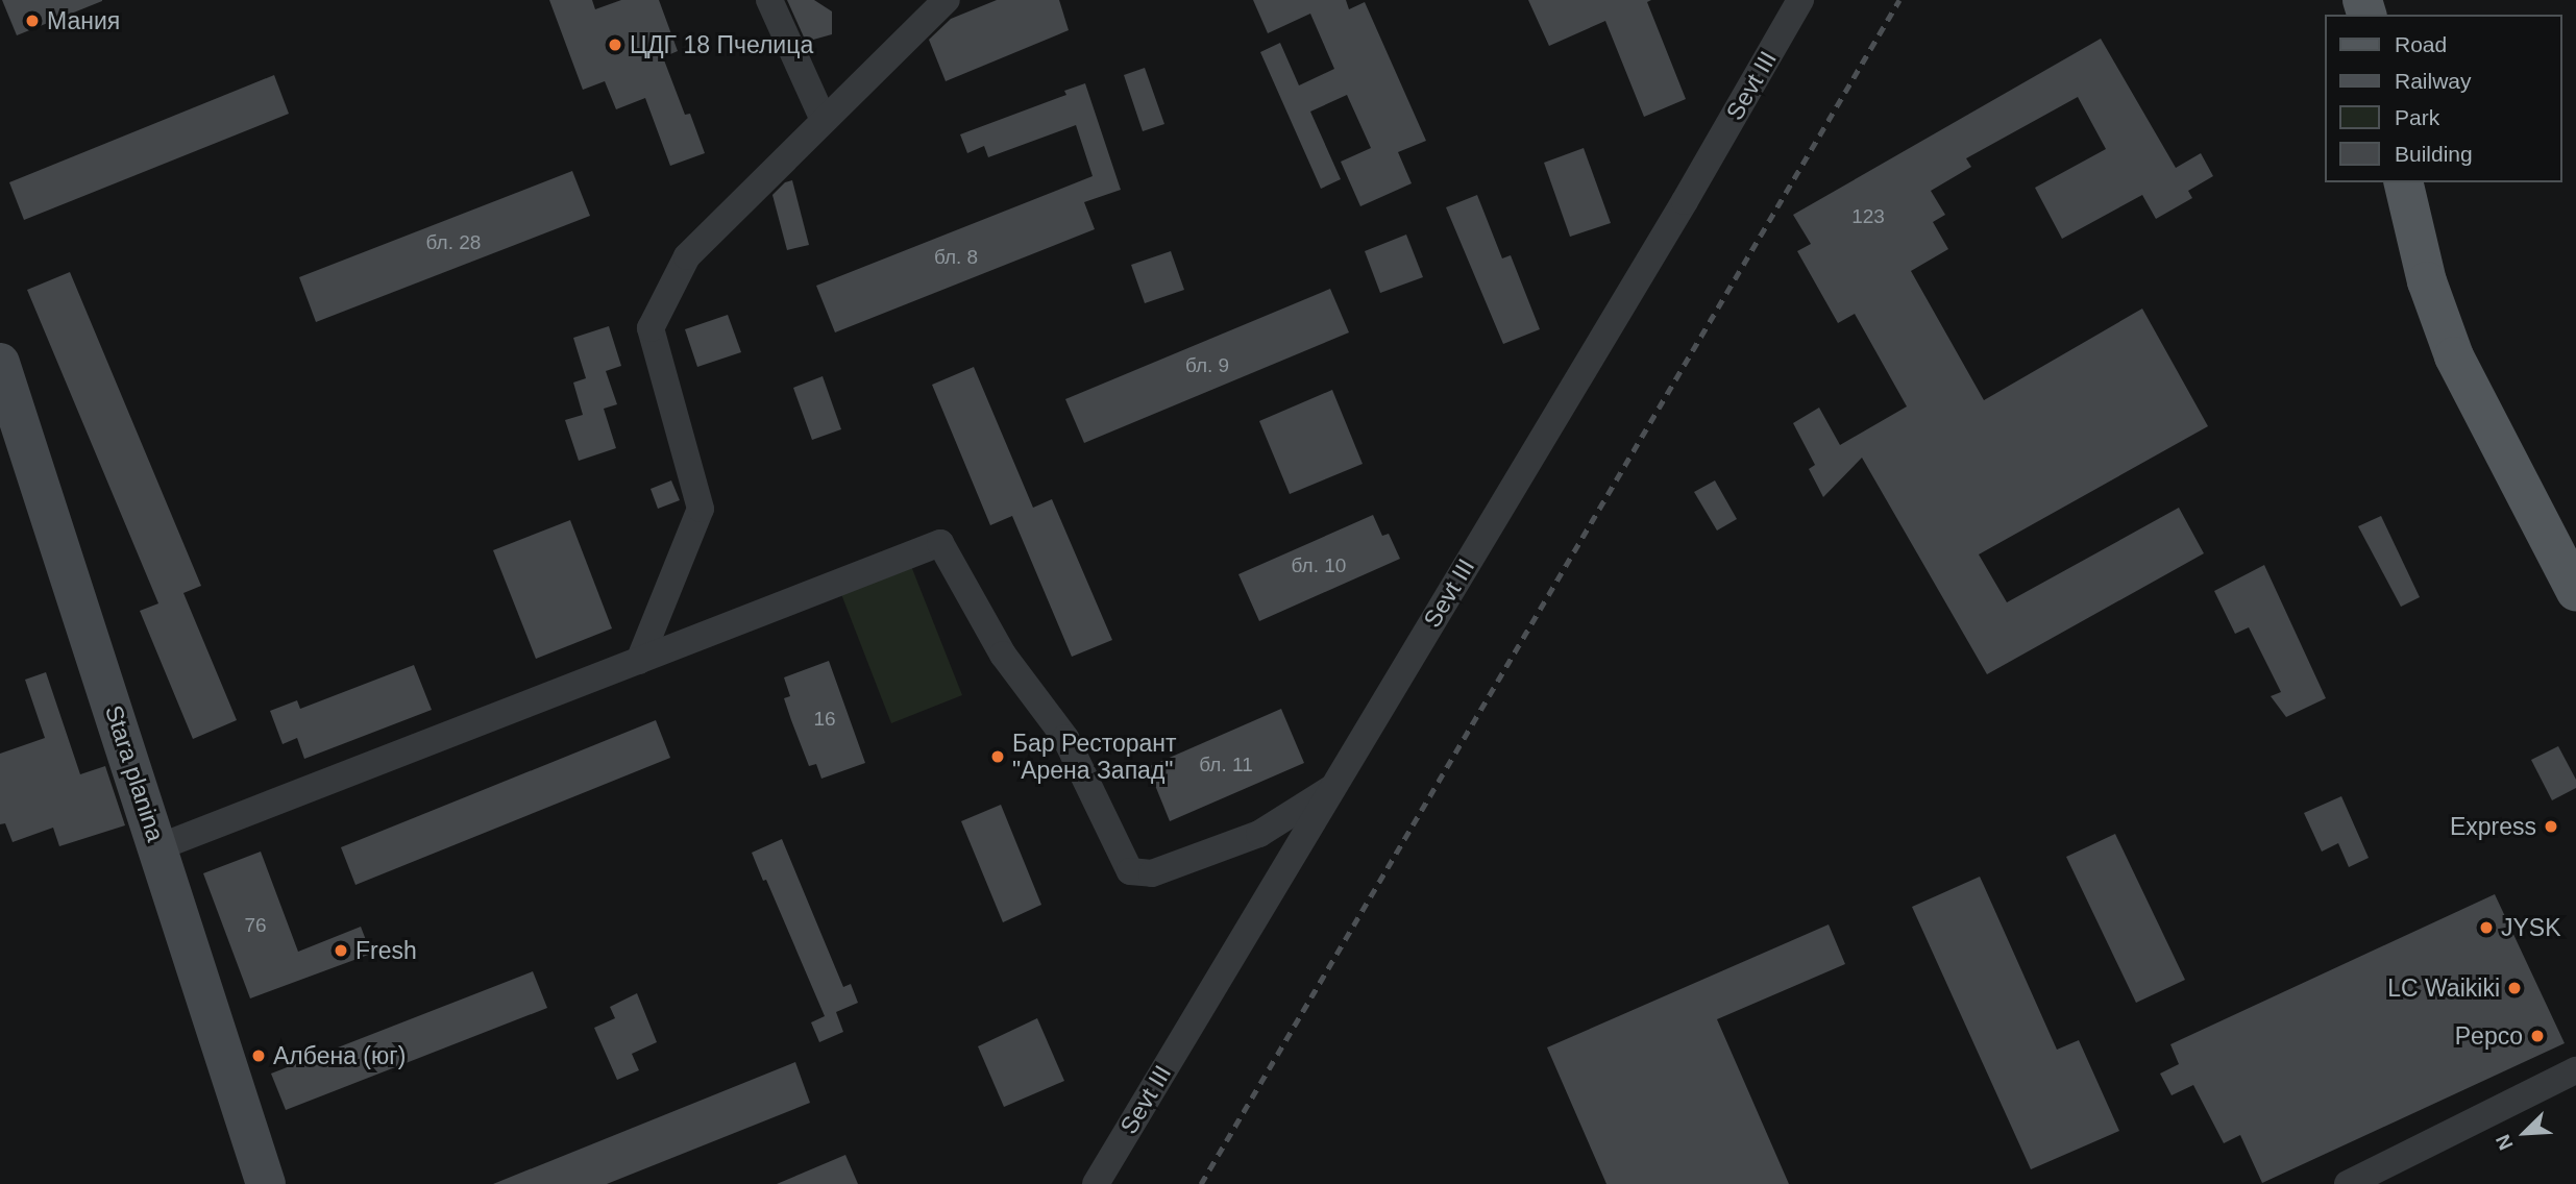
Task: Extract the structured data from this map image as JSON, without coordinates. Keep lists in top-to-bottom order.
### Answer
{
  "streets": {
    "street": ["Sevt III", "Stara planina"]
  },
  "places": [
    "Мания",
    "ЦДГ 18 Пчелица",
    "Бар Ресторант \"Арена Запад\"",
    "Express",
    "JYSK",
    "Fresh",
    "LC Waikiki",
    "Pepco",
    "Албена (юг)"
  ],
  "house_numbers": [
    "123",
    "бл. 28",
    "бл. 8",
    "бл. 9",
    "бл. 10",
    "16",
    "бл. 11",
    "76"
  ],
  "legend": [
    "Road",
    "Railway",
    "Park",
    "Building"
  ],
  "north": "bottom left"
}
